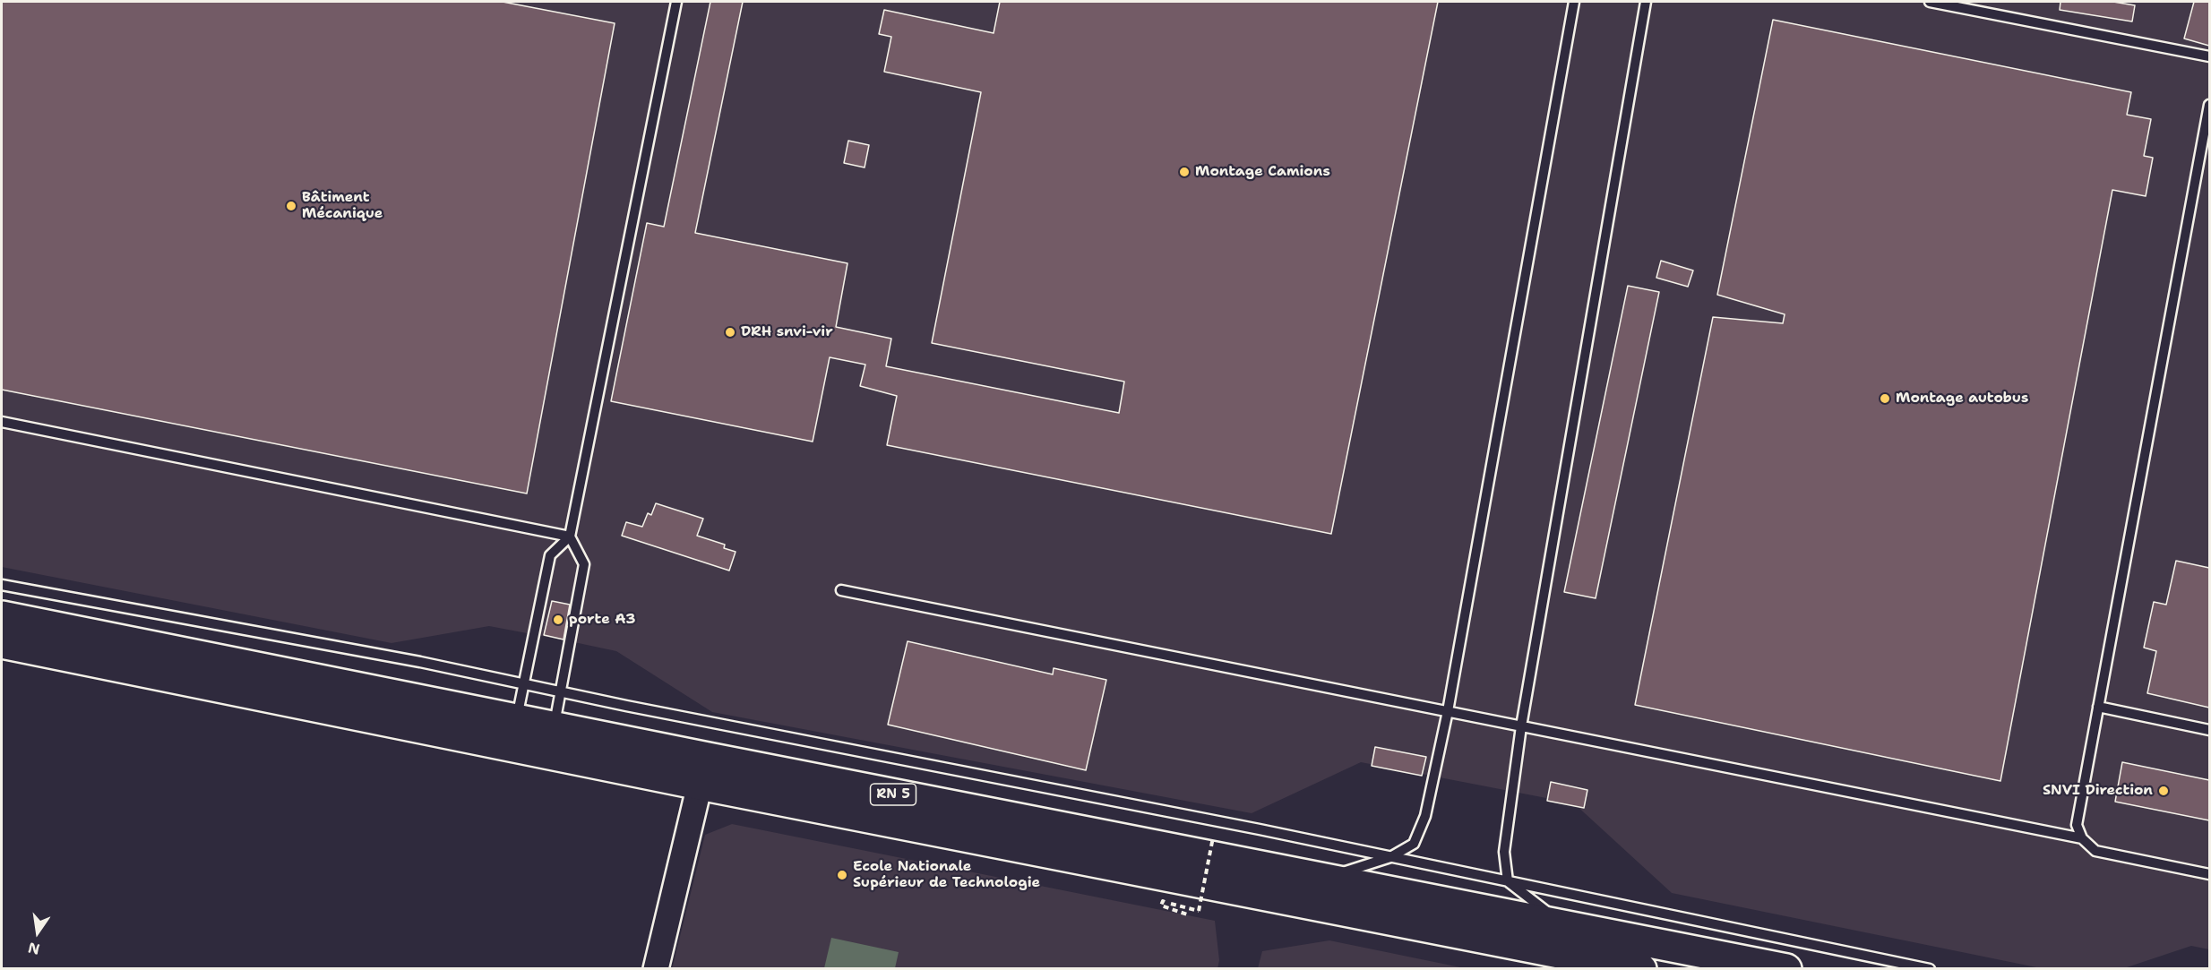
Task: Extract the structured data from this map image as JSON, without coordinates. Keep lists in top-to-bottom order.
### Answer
{
  "streets": {
    "highway": ["RN 5"]
  },
  "places": [
    "Montage Camions",
    "Bâtiment Mécanique",
    "DRH snvi-vir",
    "Montage autobus",
    "porte A3",
    "SNVI Direction",
    "Ecole Nationale Supérieur de Technologie"
  ],
  "north": "bottom"
}
